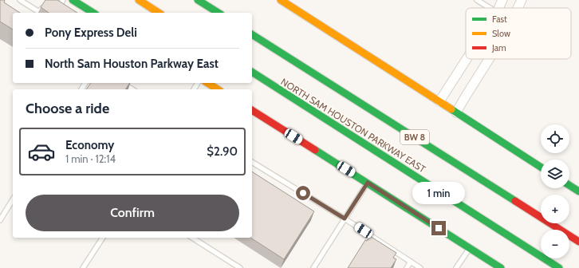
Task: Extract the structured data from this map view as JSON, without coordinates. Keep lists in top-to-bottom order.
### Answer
{
  "streets": {
    "main road": ["NORTH SAM HOUSTON PARKWAY EAST", "BW 8"]
  },
  "legend": ["Fast", "Slow", "Jam"],
  "page": {
    "banner": ["Pony Express Deli", "North Sam Houston Parkway East"],
    "heading": "Choose a ride",
    "map_buttons": ["+", "−"],
    "list": [
      {
        "name": "Economy",
        "note": "1 min · 12:14",
        "value": "$2.90"
      }
    ],
    "bubble": "1 min",
    "buttons": "Confirm"
  }
}
